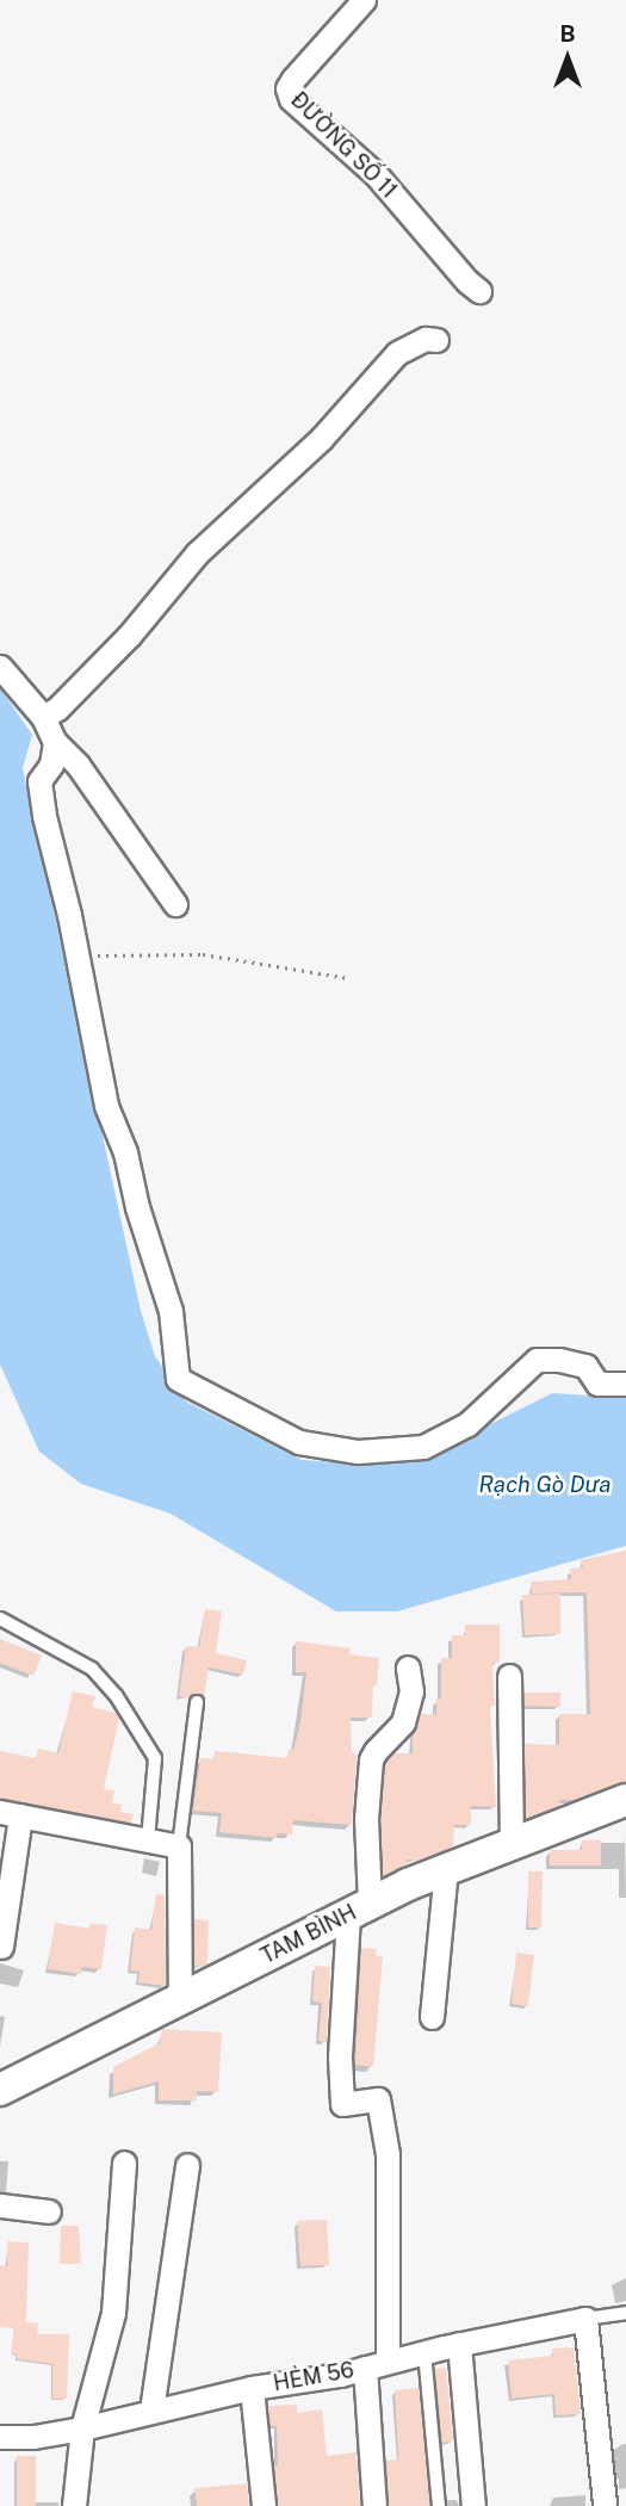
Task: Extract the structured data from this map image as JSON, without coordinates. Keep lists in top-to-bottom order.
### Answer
{
  "streets": {
    "main road": ["TAM BÌNH"],
    "street": ["ĐƯỜNG SỐ 11", "HẺM 56"]
  },
  "water": ["Rạch Gò Dưa"],
  "north": "top"
}
